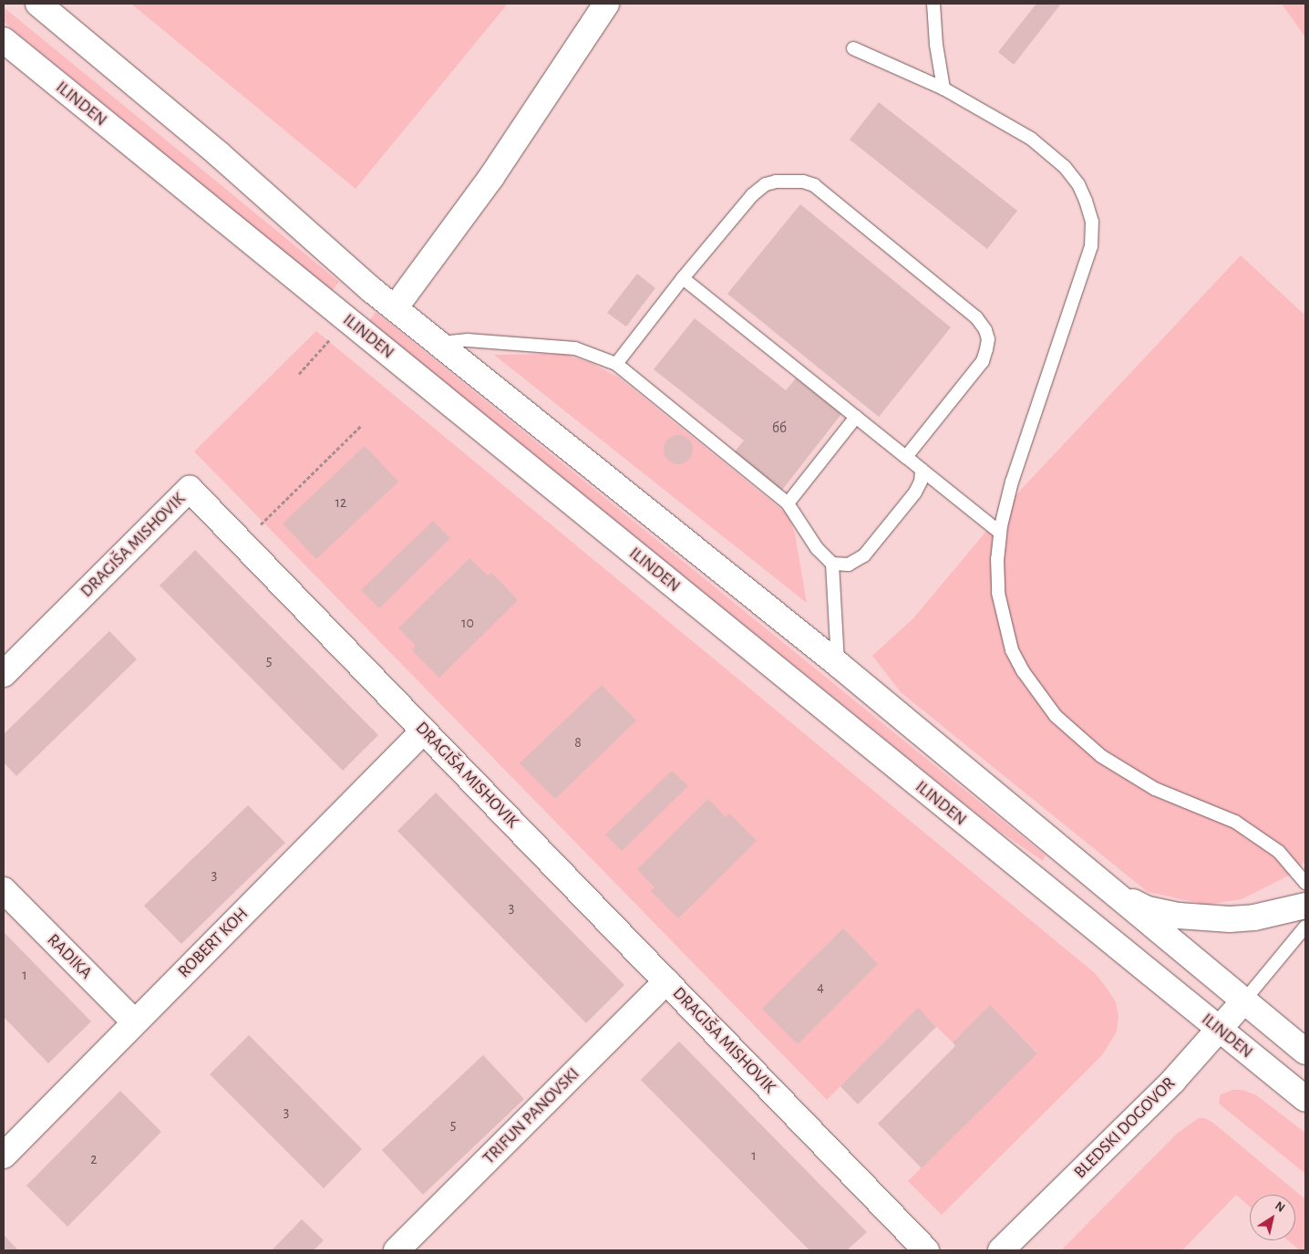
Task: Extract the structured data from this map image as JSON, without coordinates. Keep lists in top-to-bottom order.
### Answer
{
  "streets": {
    "street": [
      "ILINDEN",
      "DRAGIŠA MISHOVIK",
      "ROBERT KOH",
      "RADIKA",
      "TRIFUN PANOVSKI",
      "BLEDSKI DOGOVOR"
    ]
  },
  "crossings": [
    ["ILINDEN", "BLEDSKI DOGOVOR"],
    ["DRAGIŠA MISHOVIK", "ROBERT KOH"],
    ["DRAGIŠA MISHOVIK", "TRIFUN PANOVSKI"],
    ["ROBERT KOH", "RADIKA"]
  ],
  "house_numbers": [
    "бб",
    "12",
    "10",
    "5",
    "8",
    "3",
    "3",
    "1",
    "4",
    "3",
    "5",
    "1",
    "2"
  ],
  "north": "top right"
}
